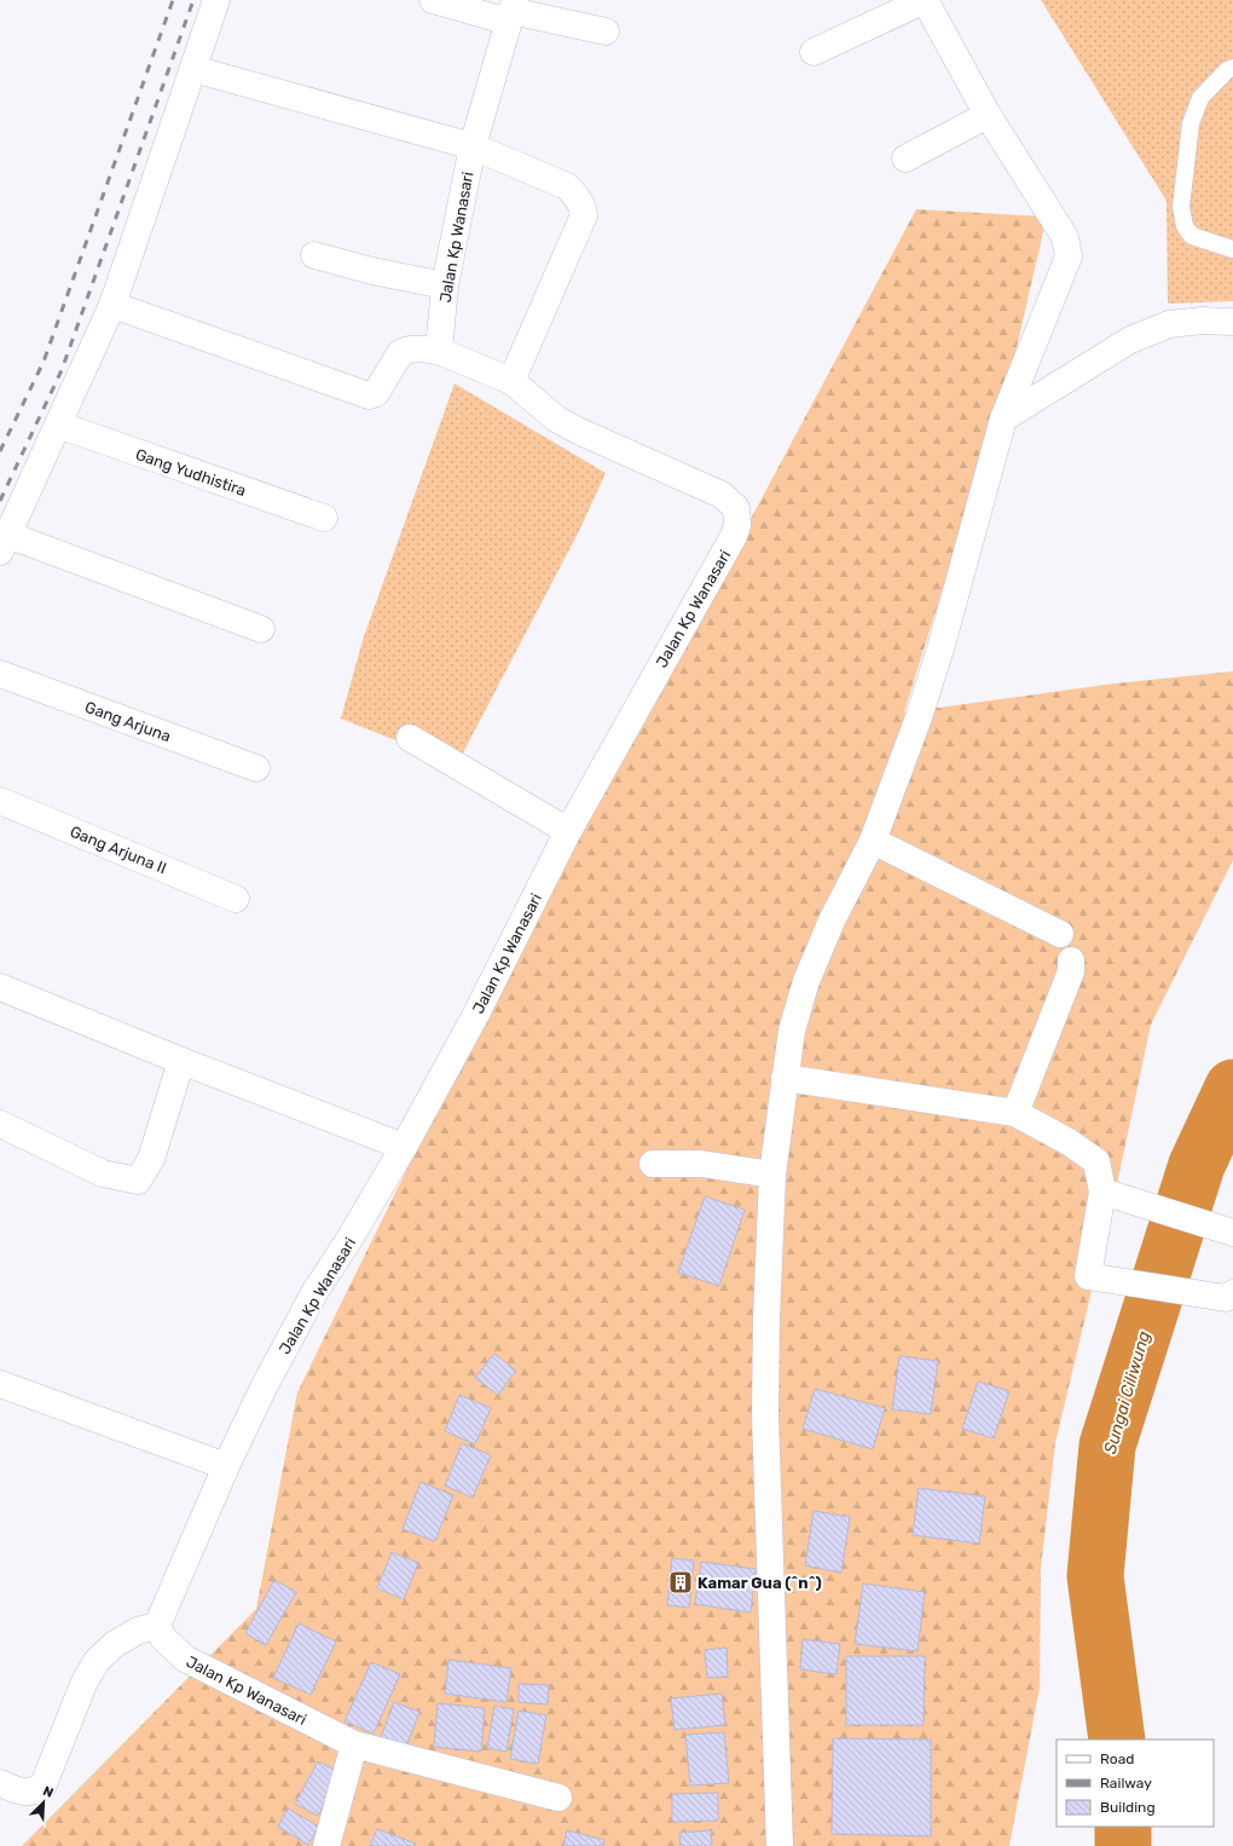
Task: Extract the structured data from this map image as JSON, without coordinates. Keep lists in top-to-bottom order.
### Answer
{
  "streets": {
    "street": [
      "Jalan Kp Wanasari",
      "Gang Yudhistira",
      "Gang Arjuna",
      "Gang Arjuna II"
    ]
  },
  "water": ["Sungai Ciliwung"],
  "places": {
    "building": ["Kamar Gua (^n^)"]
  },
  "legend": ["Road", "Railway", "Building"],
  "north": "top right"
}
